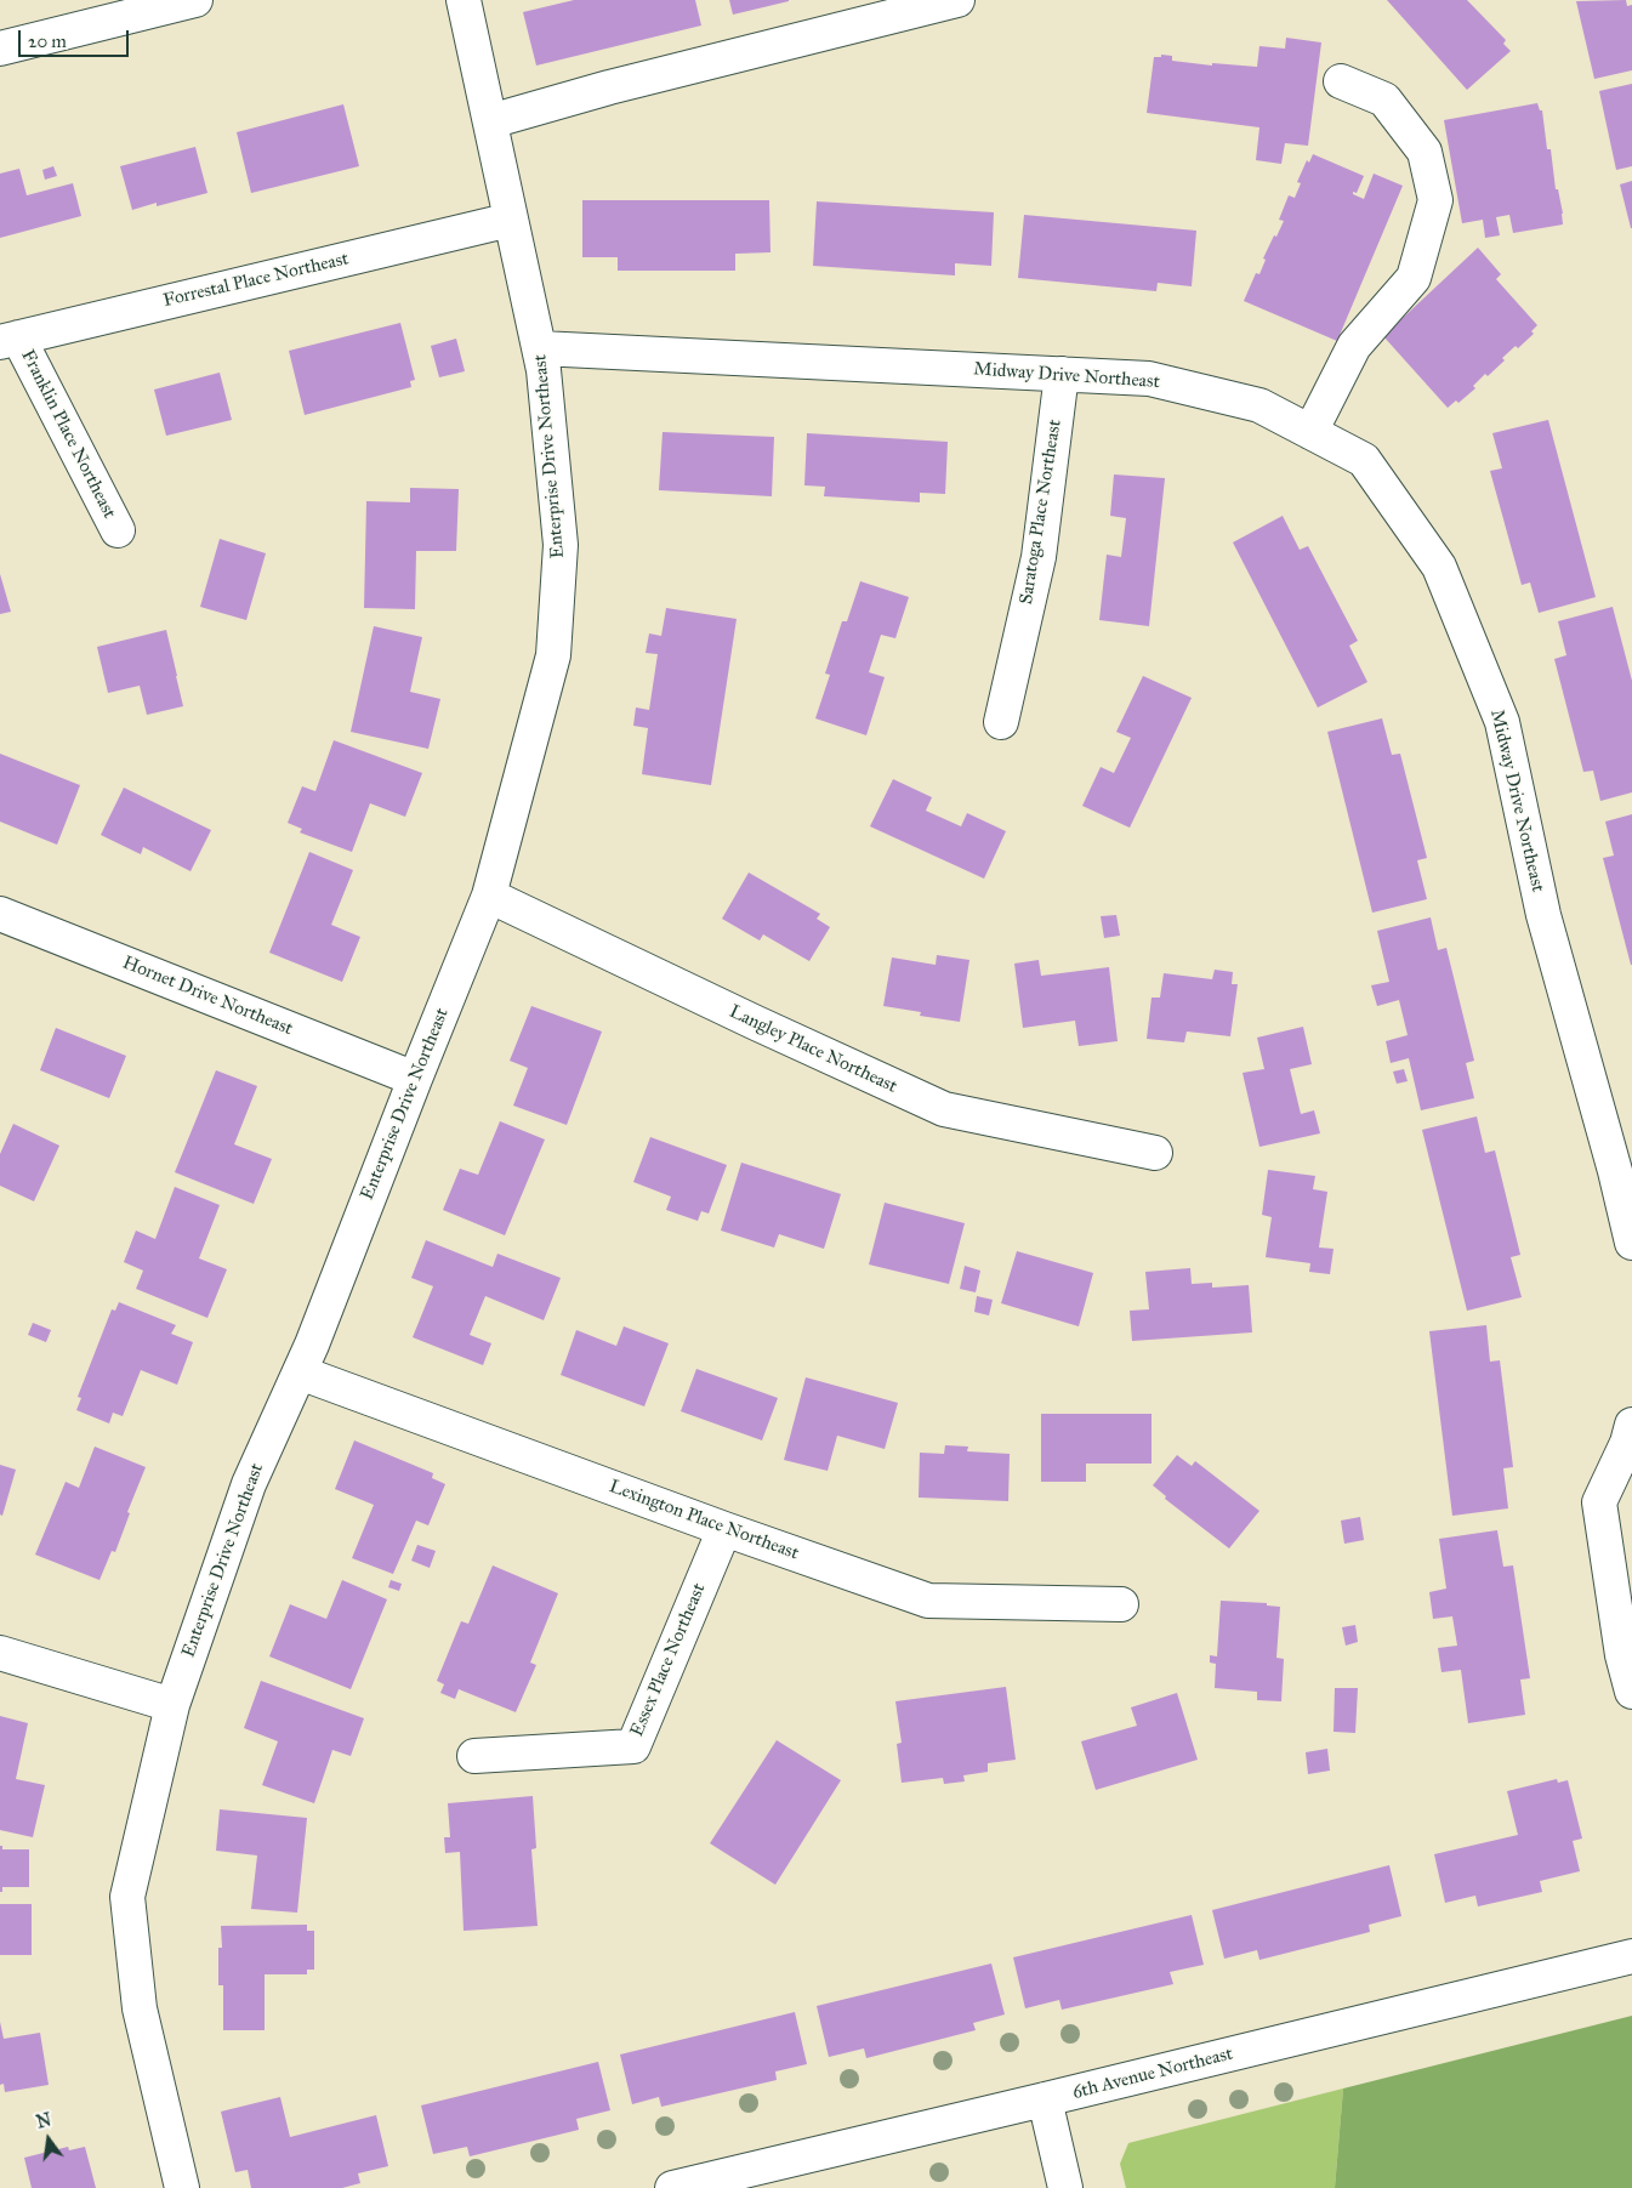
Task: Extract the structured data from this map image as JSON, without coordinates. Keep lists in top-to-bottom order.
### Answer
{
  "streets": {
    "street": [
      "Forrestal Place Northeast",
      "Midway Drive Northeast",
      "Franklin Place Northeast",
      "Enterprise Drive Northeast",
      "Saratoga Place Northeast",
      "Hornet Drive Northeast",
      "Langley Place Northeast",
      "Lexington Place Northeast",
      "Essex Place Northeast",
      "6th Avenue Northeast"
    ]
  },
  "crossings": [
    ["Forrestal Place Northeast", "Franklin Place Northeast"],
    ["Forrestal Place Northeast", "Enterprise Drive Northeast"],
    ["Midway Drive Northeast", "Enterprise Drive Northeast"],
    ["Midway Drive Northeast", "Saratoga Place Northeast"],
    ["Enterprise Drive Northeast", "Hornet Drive Northeast"],
    ["Enterprise Drive Northeast", "Langley Place Northeast"],
    ["Enterprise Drive Northeast", "Lexington Place Northeast"],
    ["Lexington Place Northeast", "Essex Place Northeast"]
  ],
  "scale_bar": "20 m",
  "north": "top"
}
